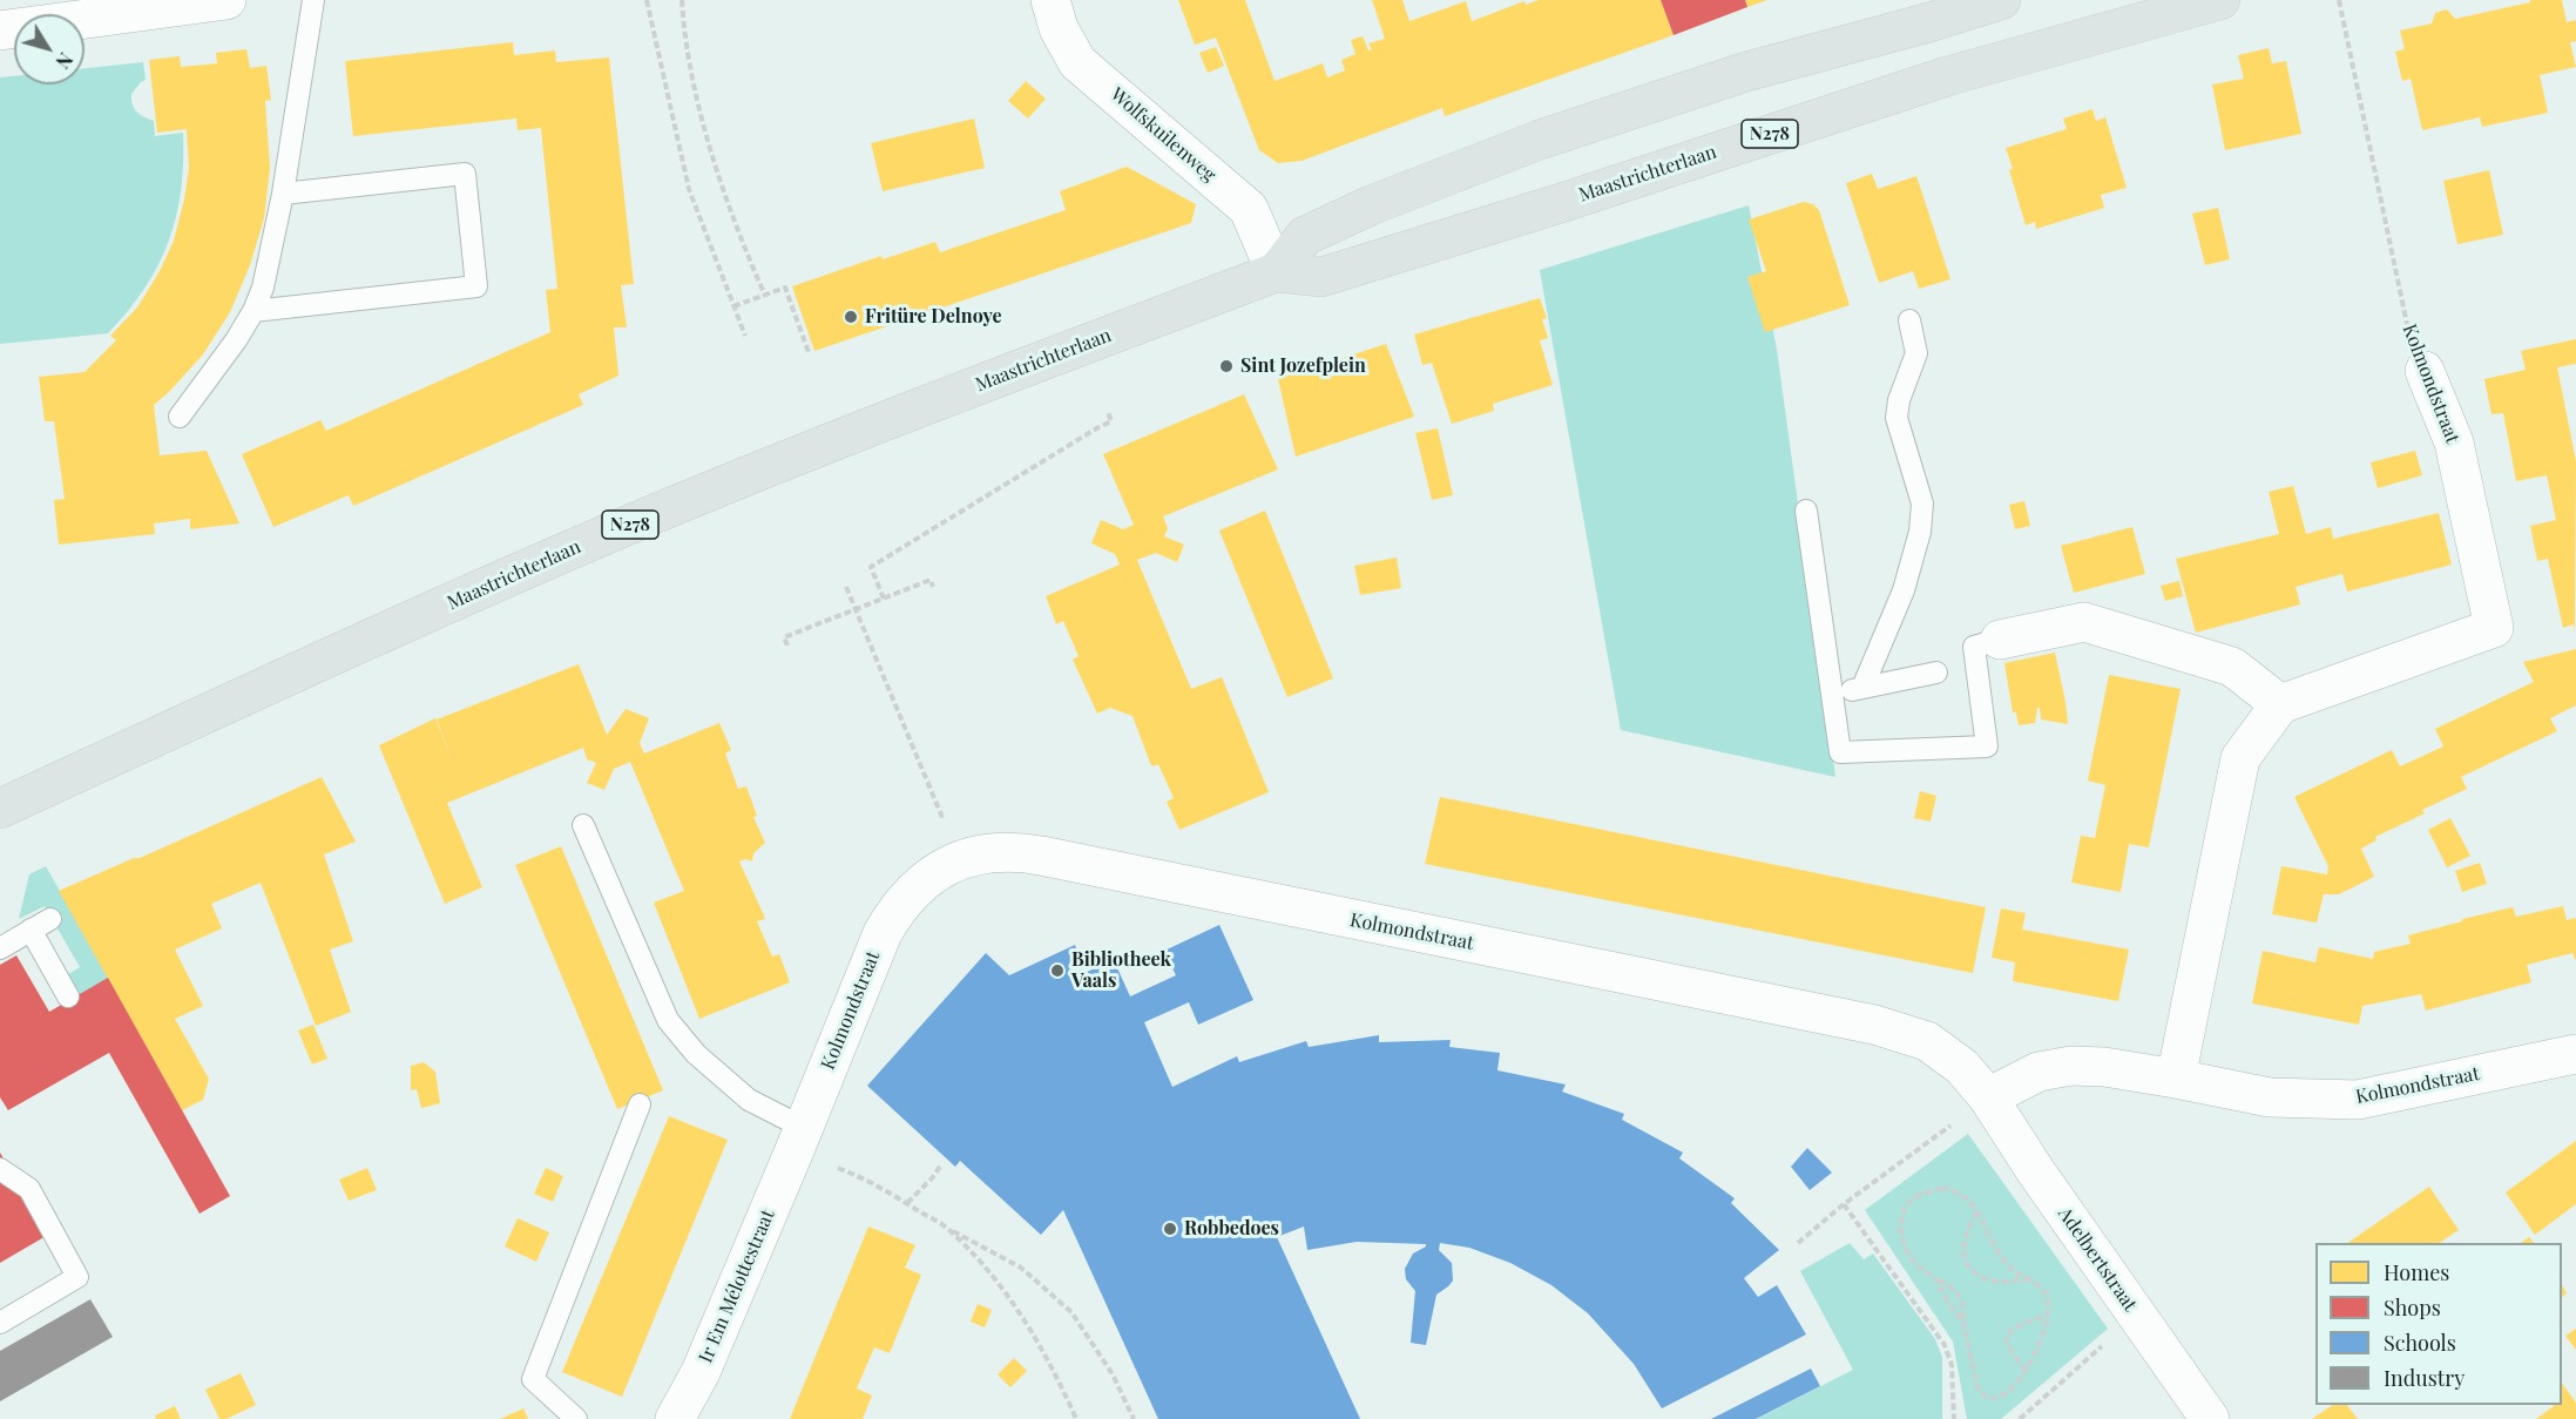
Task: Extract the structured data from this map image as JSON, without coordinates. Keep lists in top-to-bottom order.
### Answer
{
  "streets": {
    "main road": ["N278", "Maastrichterlaan"],
    "street": [
      "Wolfskuilenweg",
      "Kolmondstraat",
      "Adelbertstraat",
      "Ir Em Mélottestraat"
    ]
  },
  "crossings": [
    ["Wolfskuilenweg", "Maastrichterlaan"],
    ["Kolmondstraat", "Adelbertstraat"],
    ["Kolmondstraat", "Ir Em Mélottestraat"]
  ],
  "places": [
    "Fritüre Delnoye",
    "Sint Jozefplein",
    "Bibliotheek Vaals",
    "Robbedoes"
  ],
  "legend": [
    "Homes",
    "Shops",
    "Schools",
    "Industry"
  ],
  "north": "bottom right"
}
